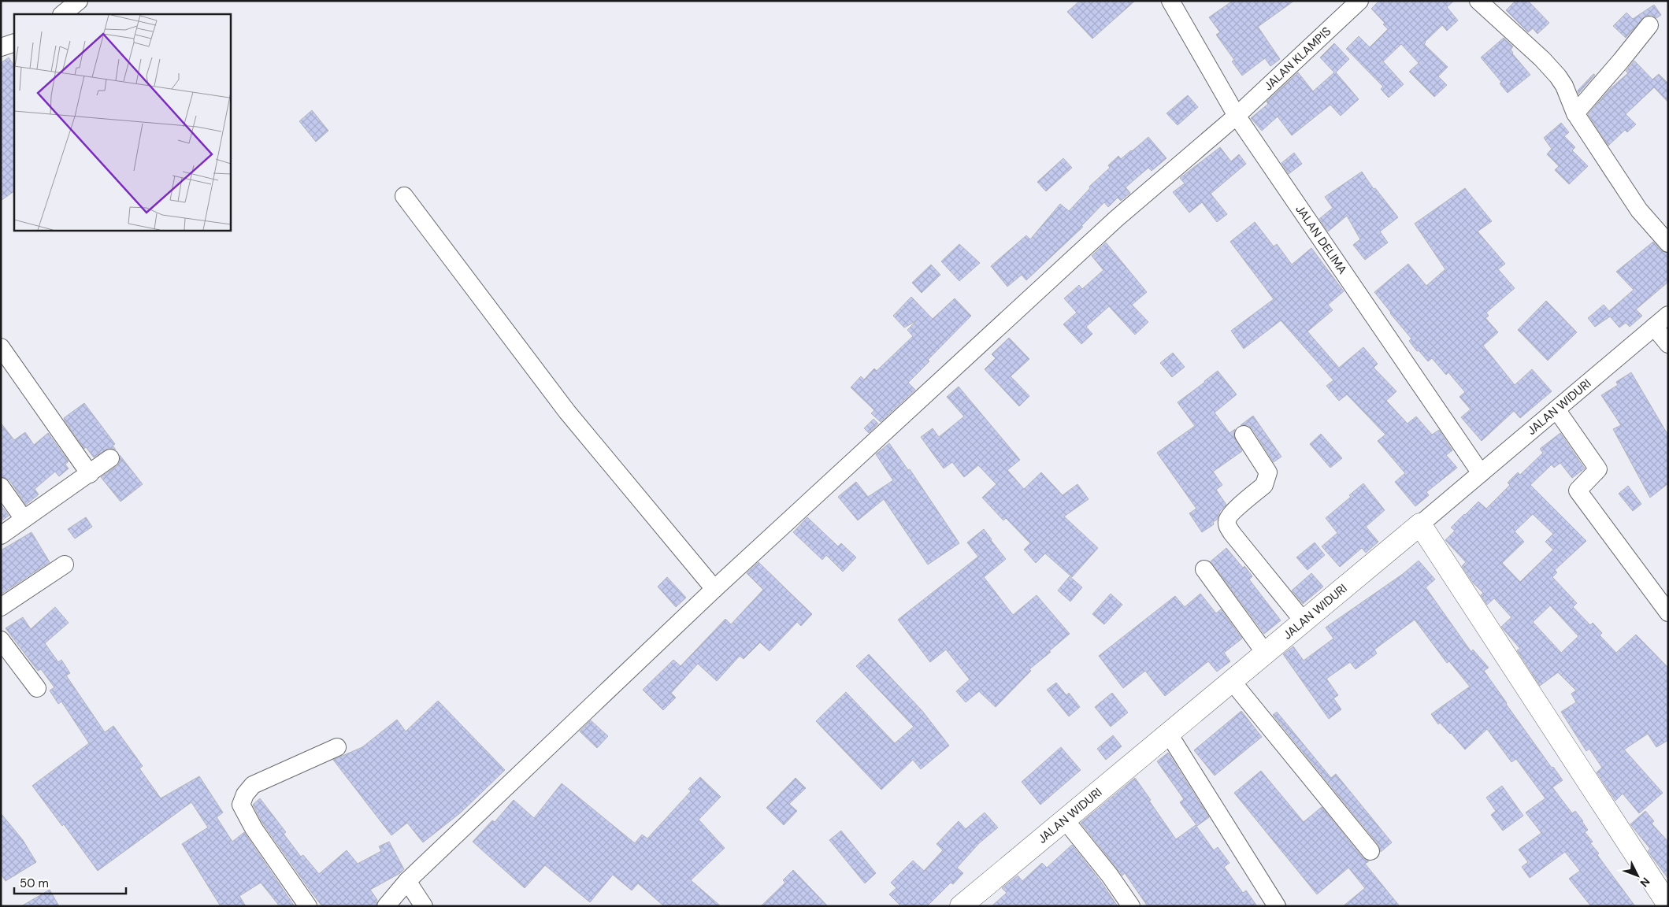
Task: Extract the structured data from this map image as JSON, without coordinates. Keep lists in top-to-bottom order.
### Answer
{
  "streets": {
    "main road": ["JALAN WIDURI"],
    "street": ["JALAN KLAMPIS", "JALAN DELIMA"]
  },
  "crossings": [
    ["JALAN KLAMPIS", "JALAN DELIMA"],
    ["JALAN DELIMA", "JALAN WIDURI"]
  ],
  "scale_bar": "50 m",
  "north": "bottom right"
}
